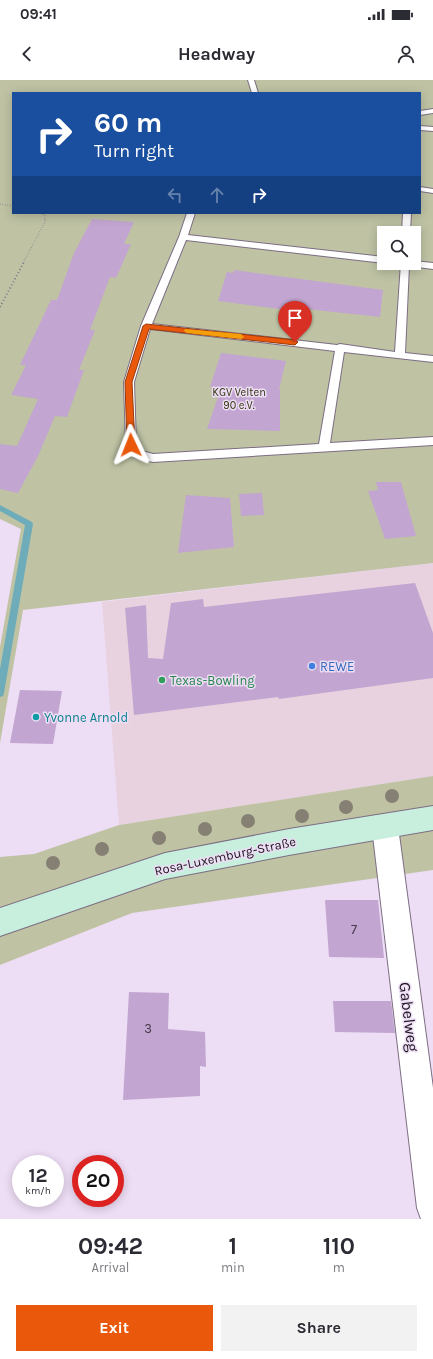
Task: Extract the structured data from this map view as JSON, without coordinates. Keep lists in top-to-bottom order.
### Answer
{
  "streets": {
    "main road": ["Rosa-Luxemburg-Straße"],
    "street": ["Gabelweg"]
  },
  "crossings": [
    ["Rosa-Luxemburg-Straße", "Gabelweg"]
  ],
  "parks": ["KGV Velten 90 e.V."],
  "places": ["REWE", "Texas-Bowling", "Yvonne Arnold"],
  "house_numbers": ["7", "3"],
  "page": {
    "status": "09:41",
    "header": "Headway",
    "turn": ["60 m", "Turn right"],
    "speed": "12 km/h",
    "limit": "20",
    "eta": [
      "09:42",
      "Arrival",
      "1",
      "min",
      "110",
      "m"
    ],
    "buttons": ["Exit", "Share"]
  }
}
